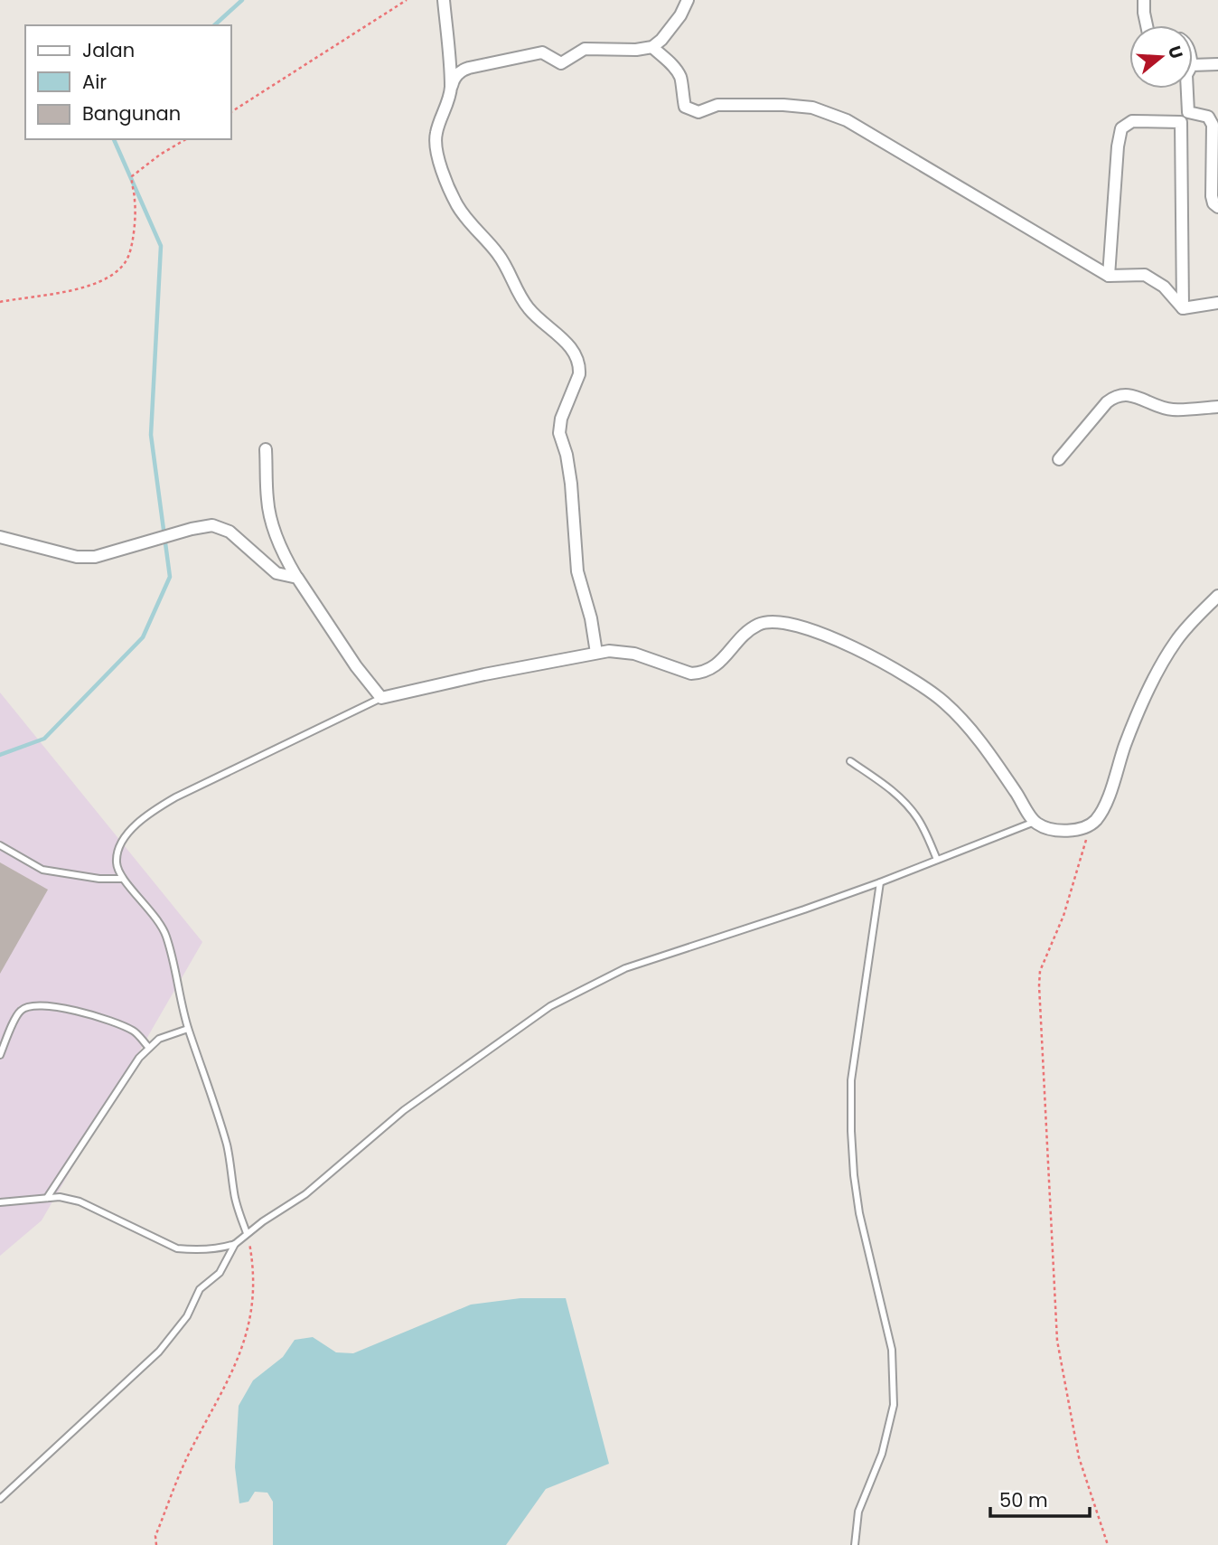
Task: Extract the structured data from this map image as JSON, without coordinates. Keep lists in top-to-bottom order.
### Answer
{
  "legend": ["Jalan", "Air", "Bangunan"],
  "scale_bar": "50 m",
  "north": "right"
}
